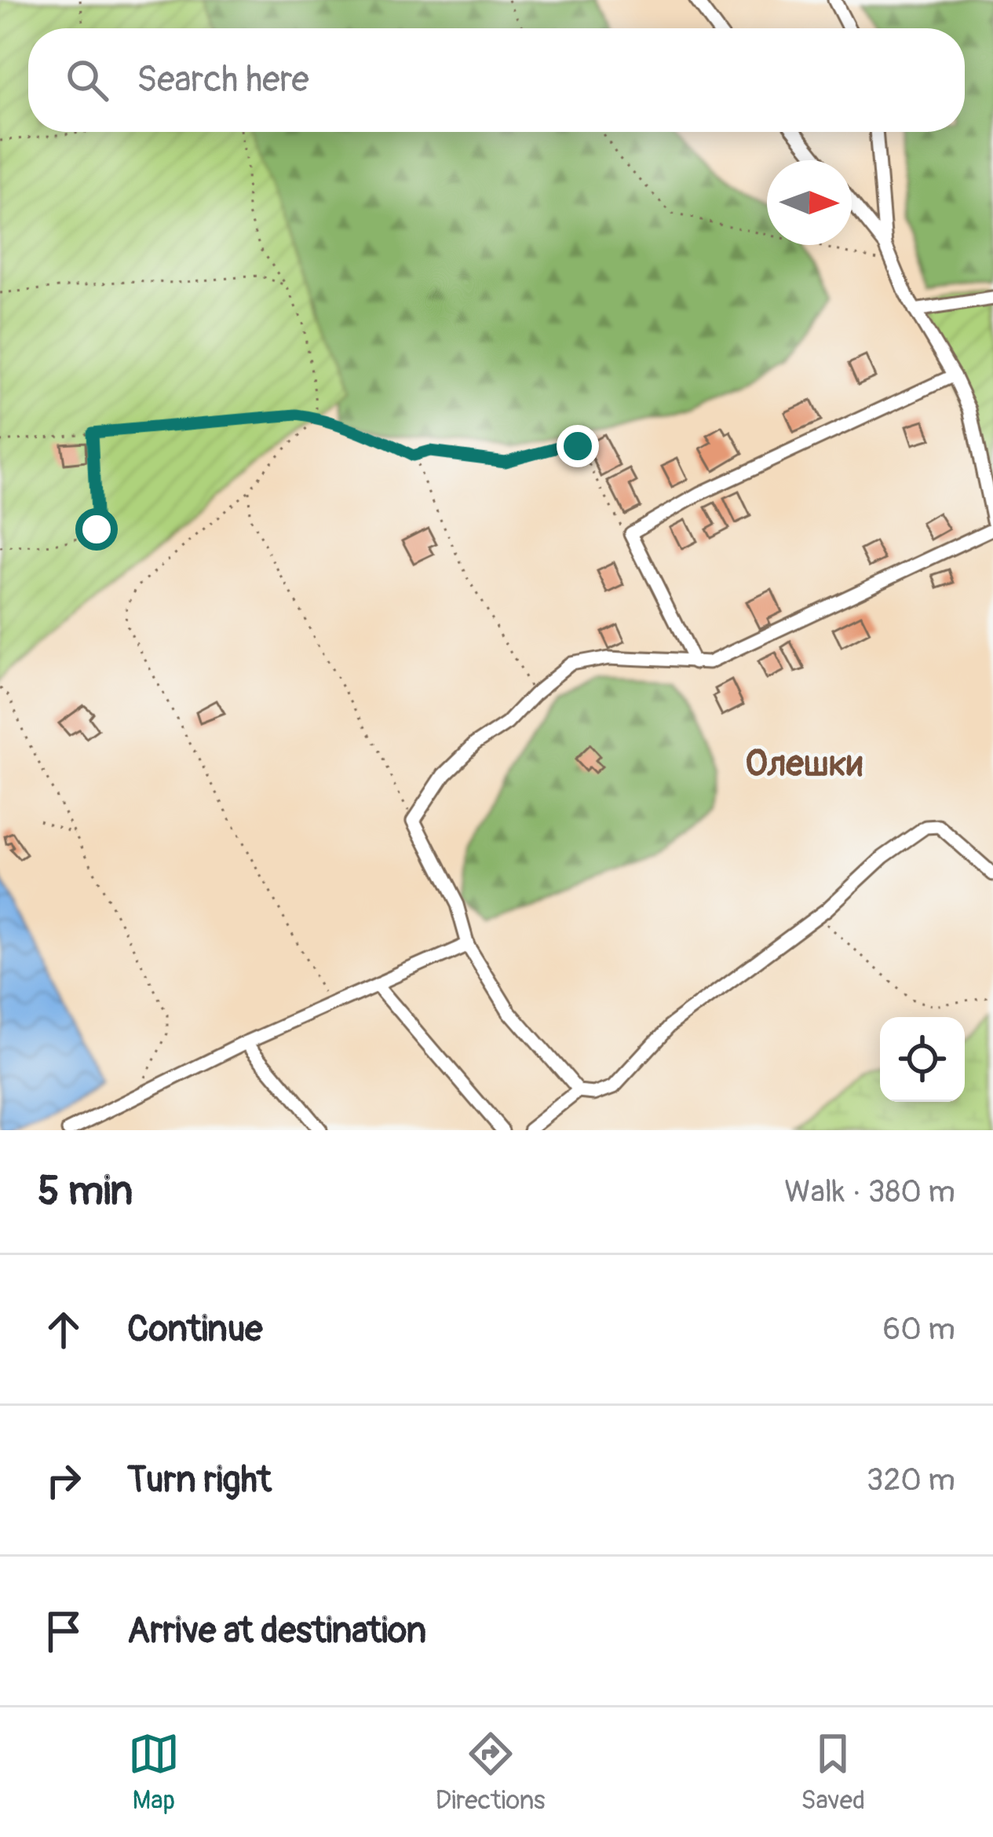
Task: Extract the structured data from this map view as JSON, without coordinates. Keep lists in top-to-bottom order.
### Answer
{
  "districts": ["Олешки"],
  "north": "right",
  "page": {
    "search": "Search here",
    "heading": ["5 min", "Walk · 380 m"],
    "list": [
      ["Continue", "60 m"],
      ["Turn right", "320 m"],
      "Arrive at destination"
    ],
    "nav": ["Map", "Directions", "Saved"]
  }
}
